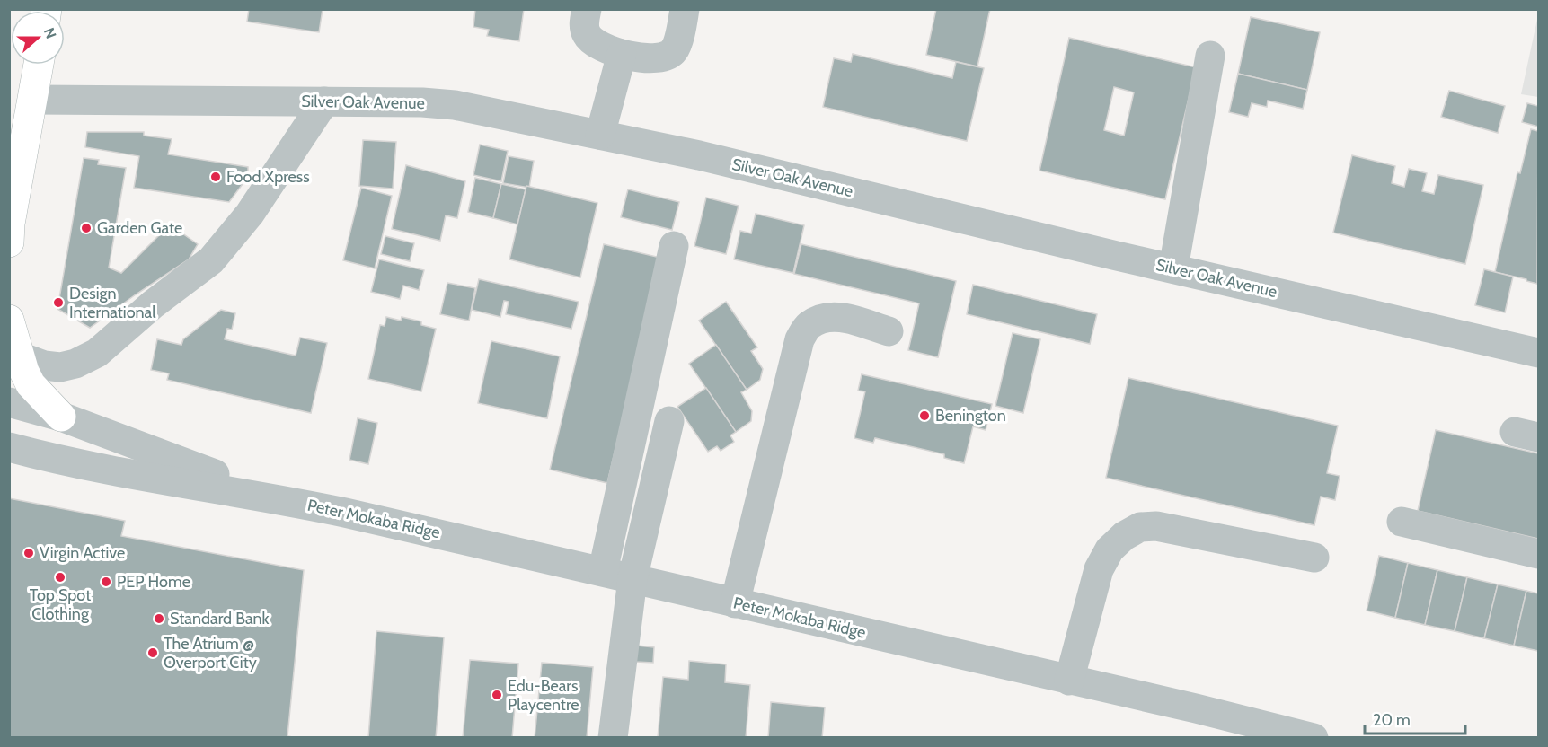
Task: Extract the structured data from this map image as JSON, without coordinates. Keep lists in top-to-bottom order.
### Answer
{
  "streets": {
    "street": ["Silver Oak Avenue", "Peter Mokaba Ridge"]
  },
  "places": [
    "Food Xpress",
    "Garden Gate",
    "Design International",
    "Benington",
    "Virgin Active",
    "Top Spot Clothing",
    "PEP Home",
    "Standard Bank",
    "The Atrium @ Overport City",
    "Edu-Bears Playcentre"
  ],
  "scale_bar": "20 m",
  "north": "right"
}
